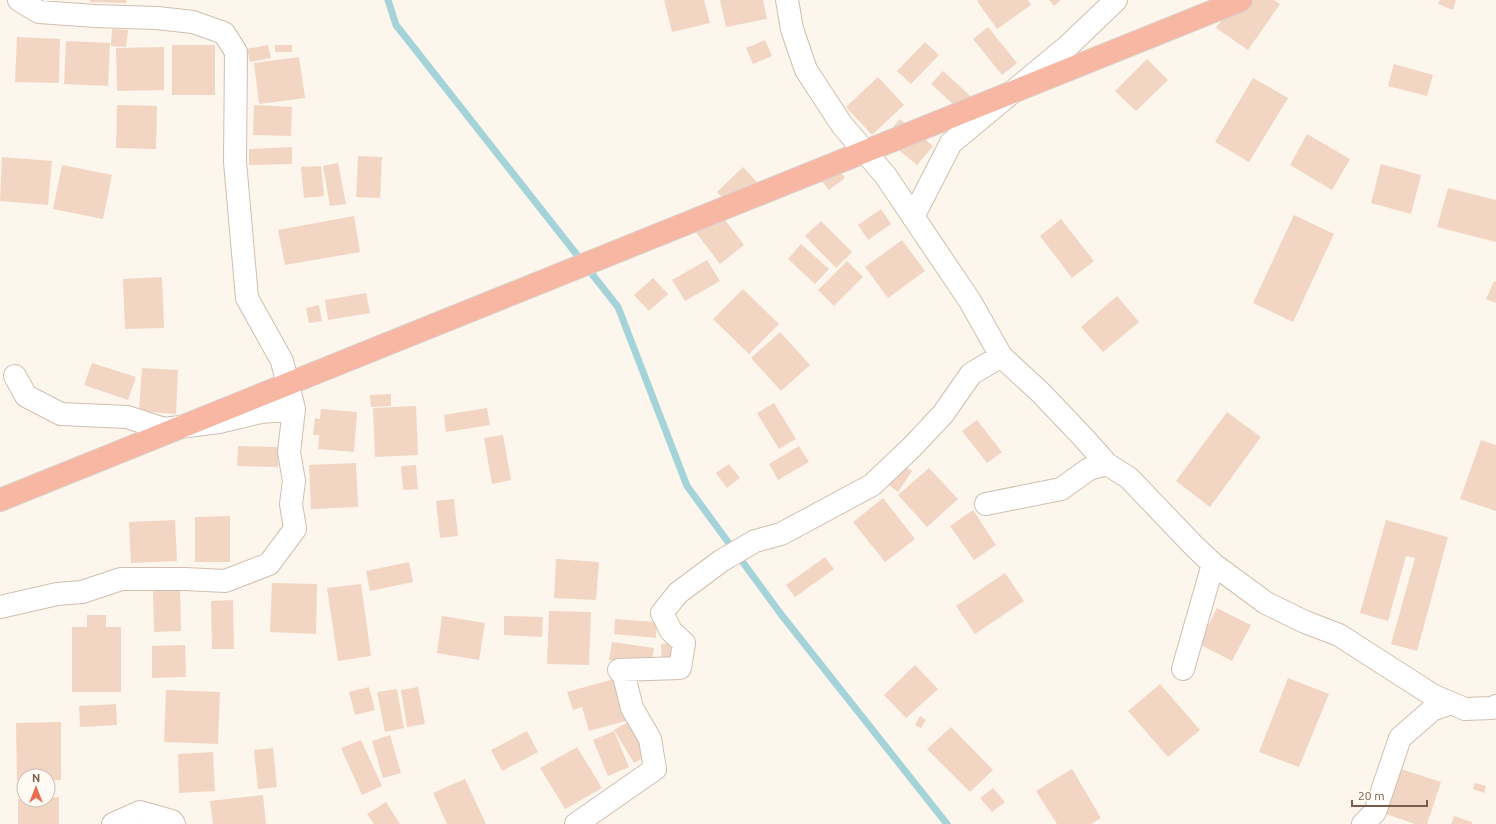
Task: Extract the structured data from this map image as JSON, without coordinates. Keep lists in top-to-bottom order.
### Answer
{
  "scale_bar": "20 m",
  "north": "top"
}
